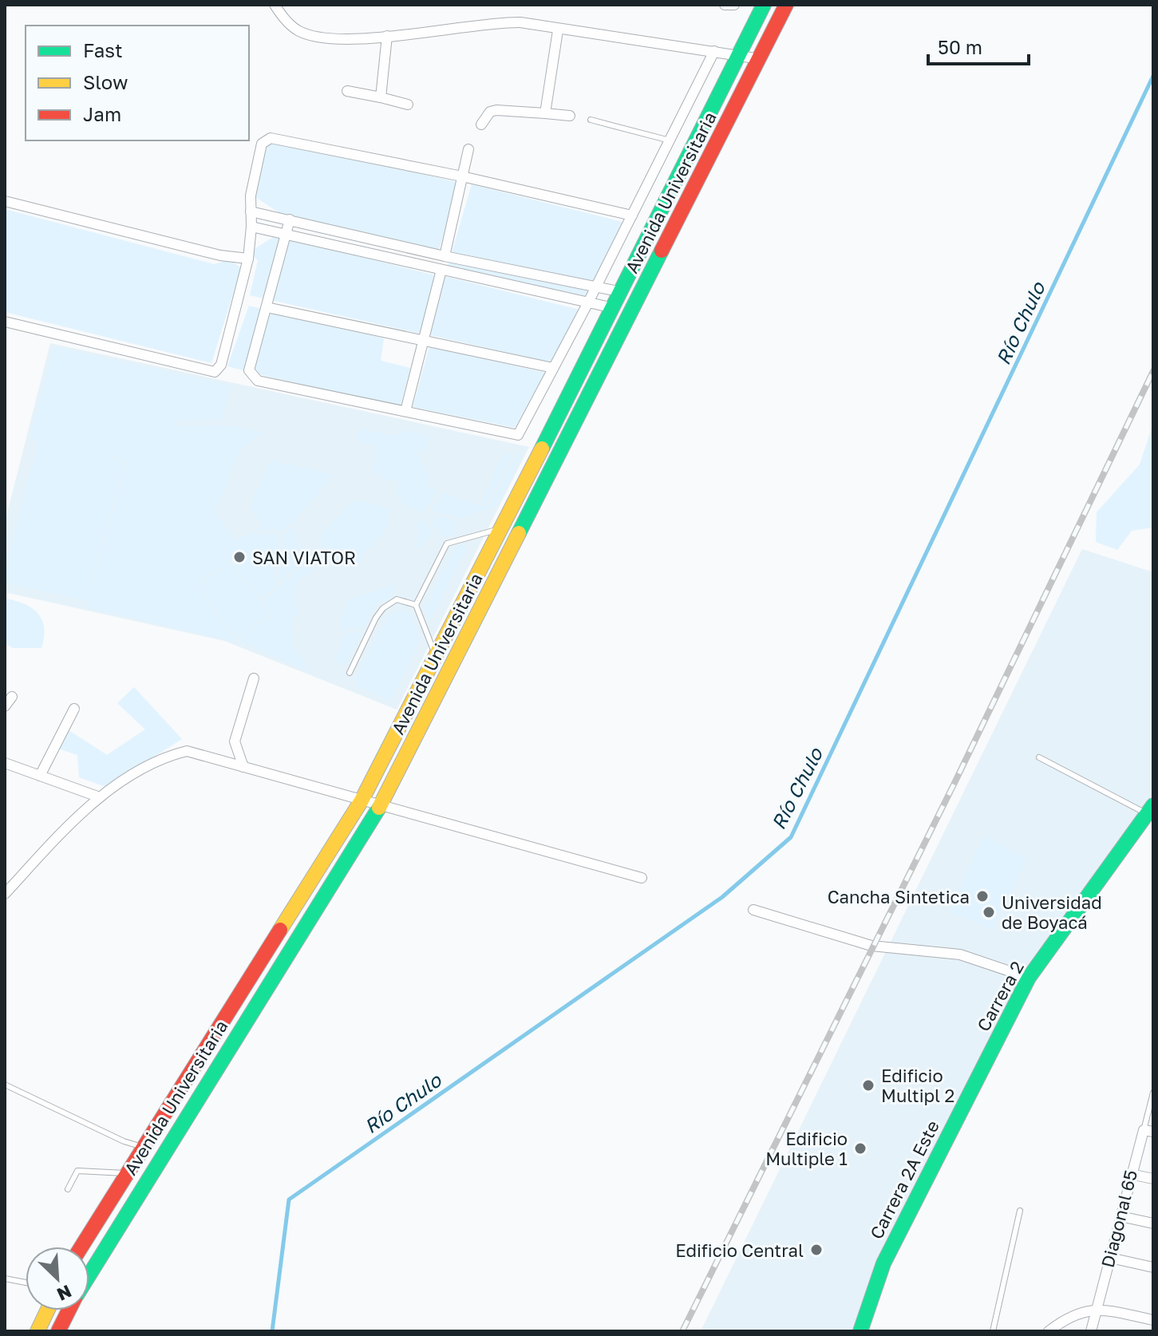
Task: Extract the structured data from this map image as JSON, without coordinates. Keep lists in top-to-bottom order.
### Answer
{
  "streets": {
    "main road": ["Avenida Universitaria", "Carrera 2", "Carrera 2A Este"],
    "street": ["Diagonal 65"]
  },
  "crossings": [
    ["Carrera 2", "Carrera 2A Este"]
  ],
  "water": ["Río Chulo"],
  "places": [
    "SAN VIATOR",
    "Cancha Sintetica",
    "Universidad de Boyacá",
    "Edificio Multipl 2",
    "Edificio Multiple 1",
    "Edificio Central"
  ],
  "legend": ["Fast", "Slow", "Jam"],
  "scale_bar": "50 m",
  "north": "bottom right"
}
